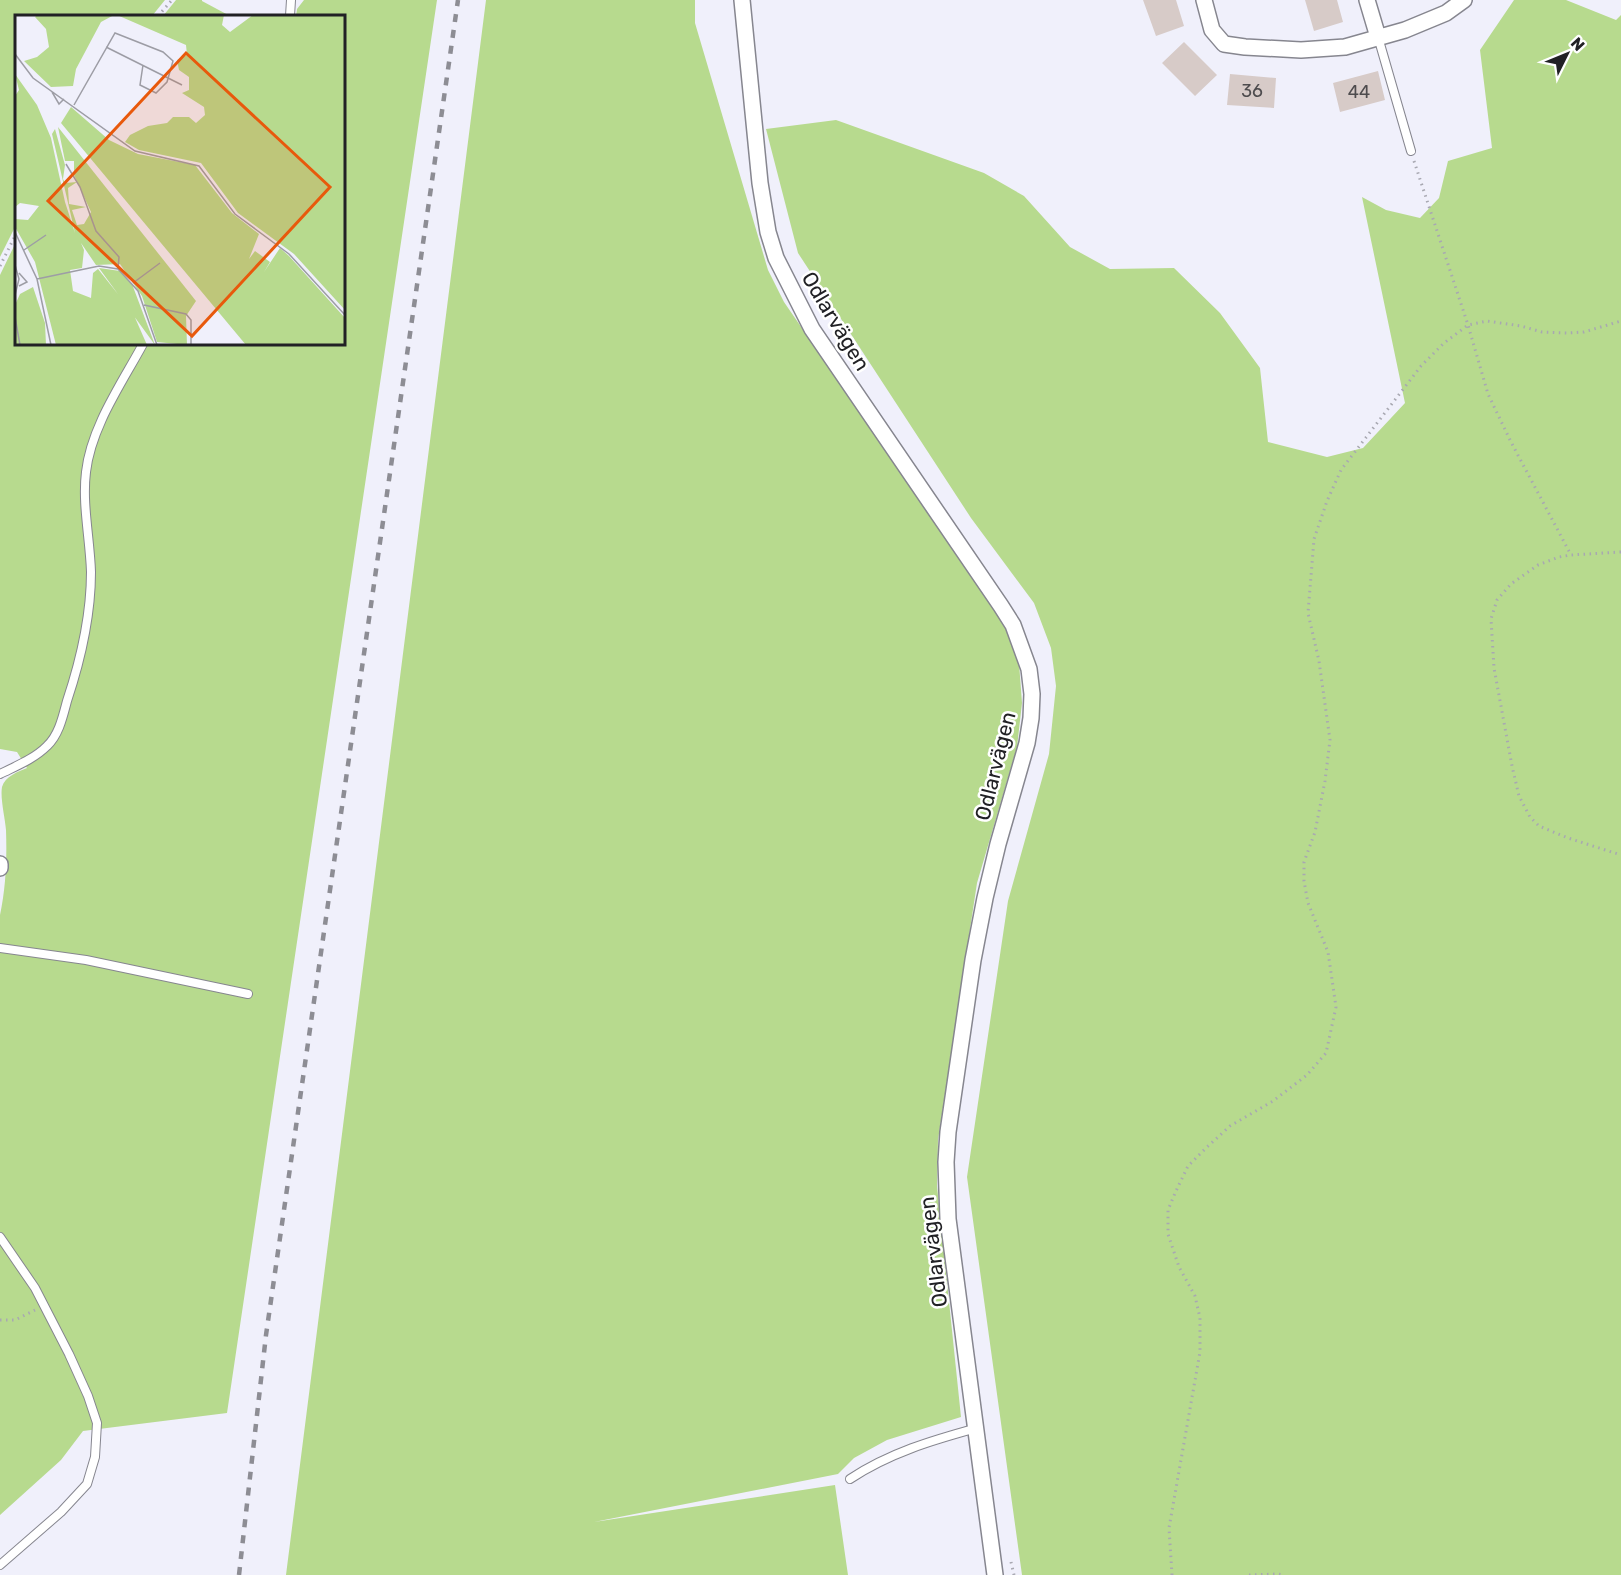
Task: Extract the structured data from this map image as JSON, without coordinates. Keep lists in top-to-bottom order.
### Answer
{
  "streets": {
    "street": ["Odlarvägen"]
  },
  "house_numbers": ["36", "44"],
  "north": "top right"
}
